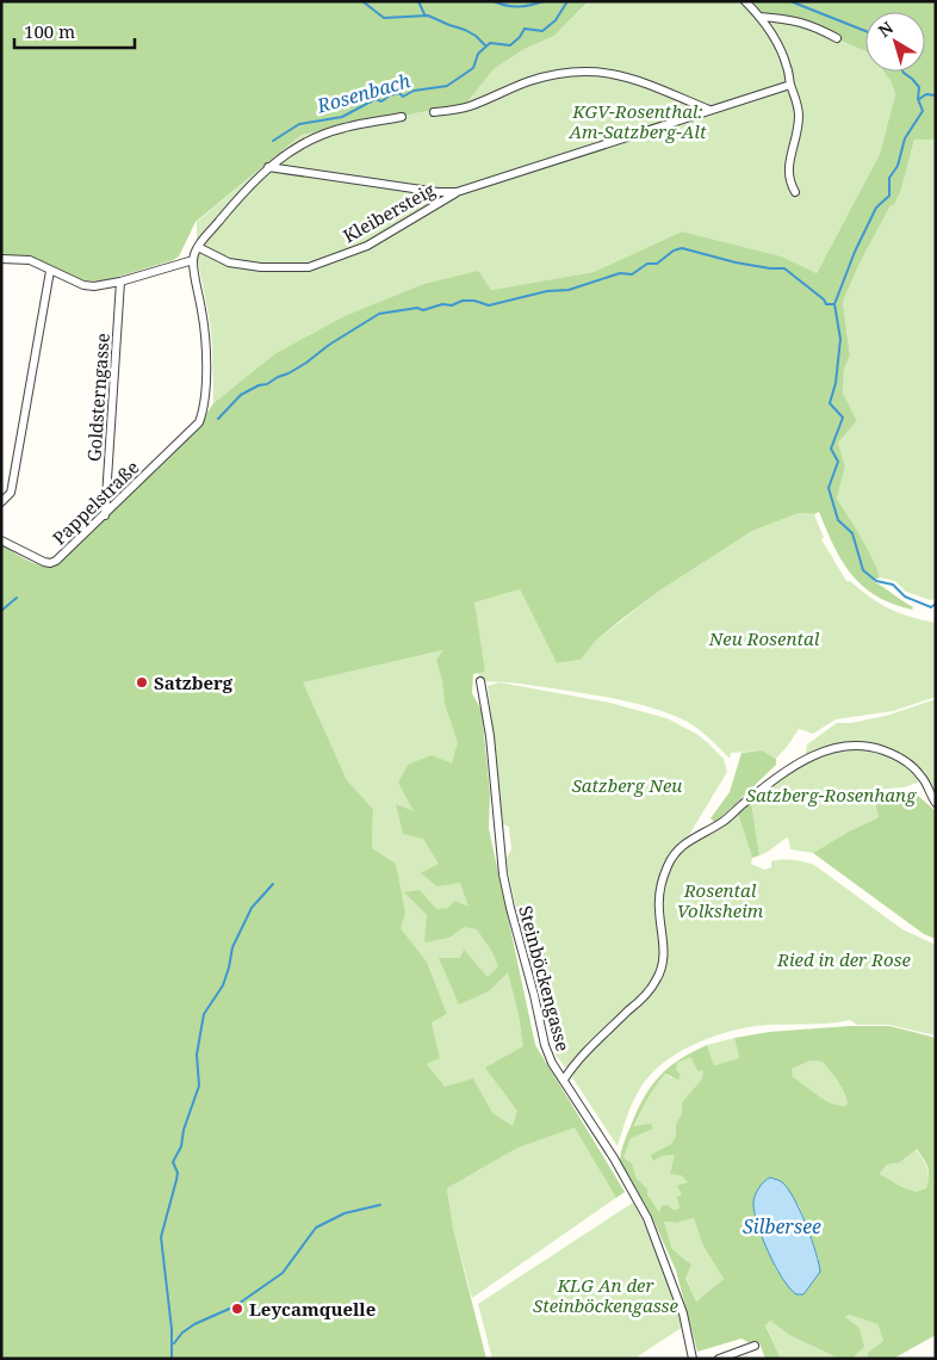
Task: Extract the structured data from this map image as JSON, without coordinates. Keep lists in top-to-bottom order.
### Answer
{
  "streets": {
    "street": [
      "Kleibersteig",
      "Goldsterngasse",
      "Pappelstraße",
      "Steinböckengasse"
    ]
  },
  "crossings": [
    ["Goldsterngasse", "Pappelstraße"]
  ],
  "water": ["Rosenbach", "Silbersee"],
  "parks": [
    "KGV-Rosenthal: Am-Satzberg-Alt",
    "Neu Rosental",
    "Satzberg Neu",
    "Satzberg-Rosenhang",
    "Rosental Volksheim",
    "Ried in der Rose",
    "KLG An der Steinböckengasse"
  ],
  "places": ["Satzberg", "Leycamquelle"],
  "scale_bar": "100 m",
  "north": "top left"
}
